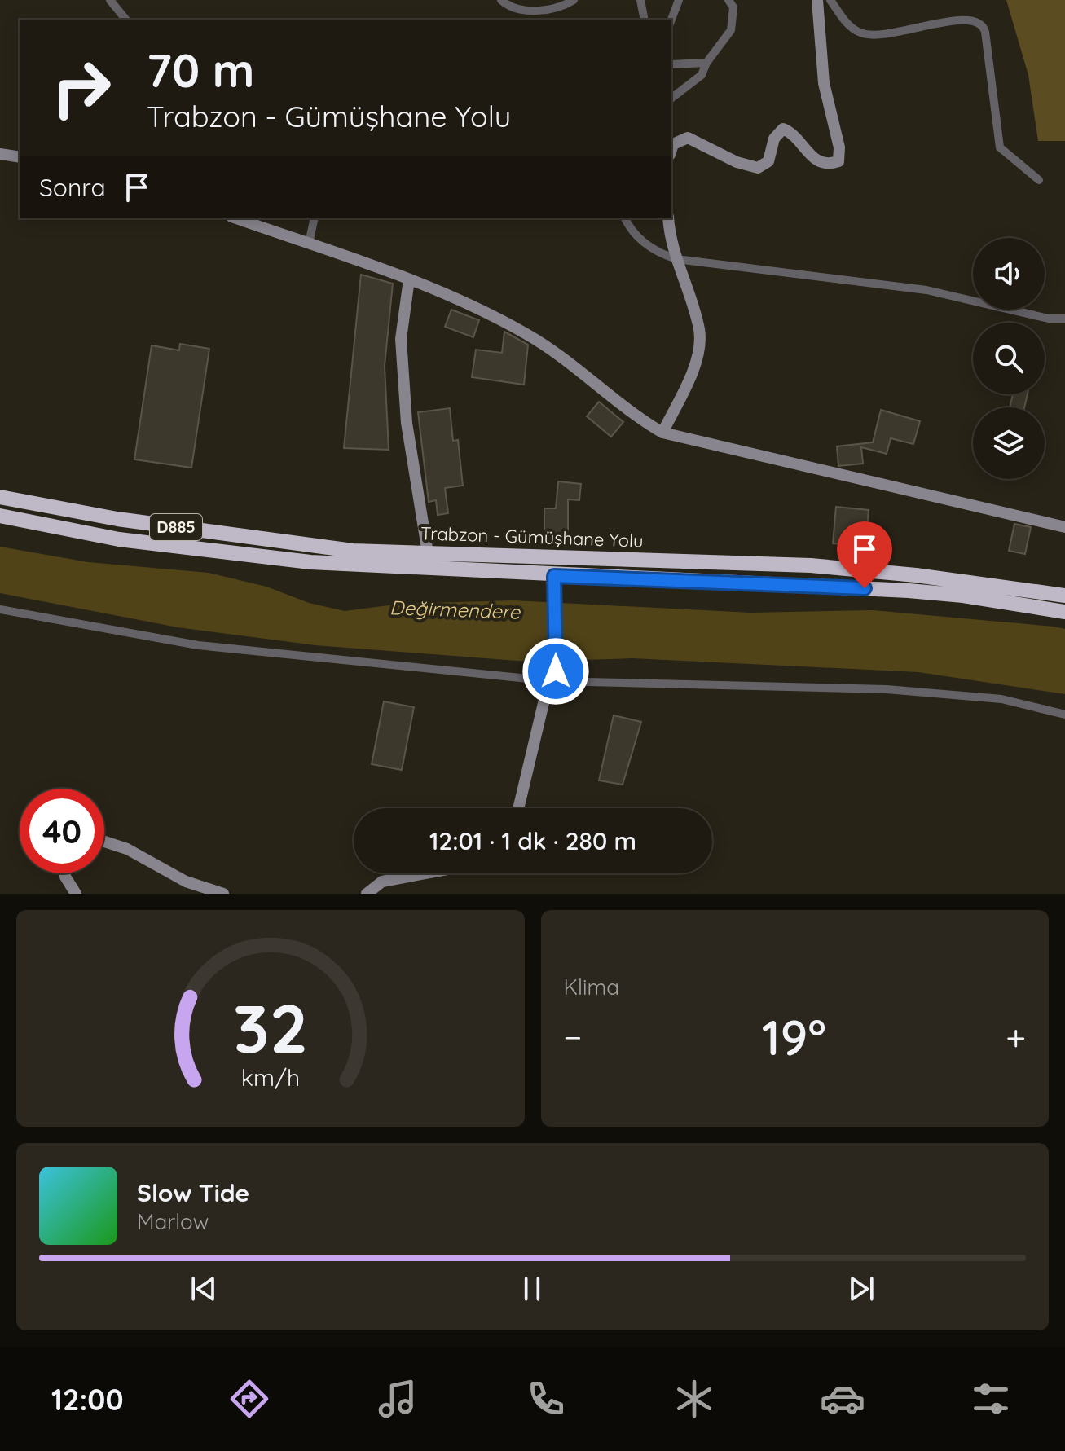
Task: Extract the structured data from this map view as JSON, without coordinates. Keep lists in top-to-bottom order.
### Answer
{
  "streets": {
    "highway": ["D885", "Trabzon - Gümüşhane Yolu"]
  },
  "water": ["Değirmendere"],
  "page": {
    "turn": ["70 m", "Trabzon - Gümüşhane Yolu"],
    "then": "Sonra",
    "limit": "40",
    "trip": "12:01 · 1 dk · 280 m",
    "tile": "Klima",
    "heat": ["−", "19°", "+"],
    "song": ["Slow Tide", "Marlow"],
    "tabs": "12:00",
    "gauge": ["32", "km/h"]
  }
}
